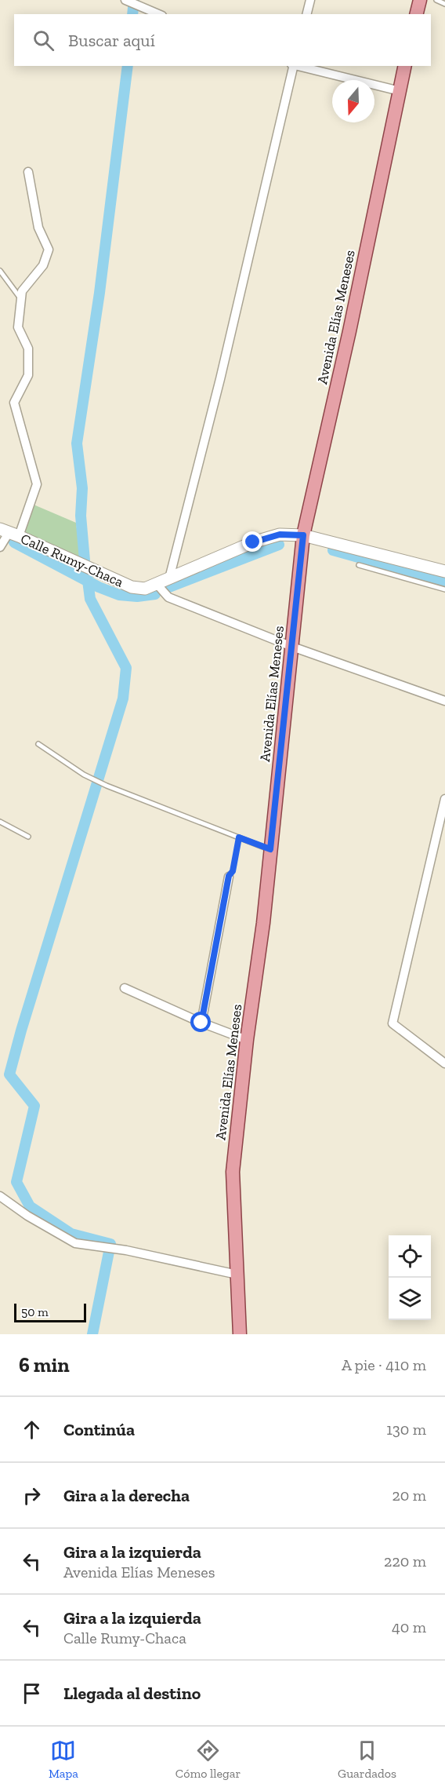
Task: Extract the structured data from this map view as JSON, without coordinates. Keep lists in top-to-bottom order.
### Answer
{
  "streets": {
    "main road": ["Avenida Elías Meneses"],
    "street": ["Calle Rumy-Chaca"]
  },
  "crossings": [
    ["Avenida Elías Meneses", "Calle Rumy-Chaca"]
  ],
  "scale_bar": "50 m",
  "north": "bottom",
  "page": {
    "search": "Buscar aquí",
    "scale": "50 m",
    "heading": ["6 min", "A pie · 410 m"],
    "list": [
      ["Continúa", "130 m"],
      ["Gira a la derecha", "20 m"],
      ["Gira a la izquierda", "Avenida Elías Meneses", "220 m"],
      ["Gira a la izquierda", "Calle Rumy-Chaca", "40 m"],
      "Llegada al destino"
    ],
    "nav": ["Mapa", "Cómo llegar", "Guardados"]
  }
}
